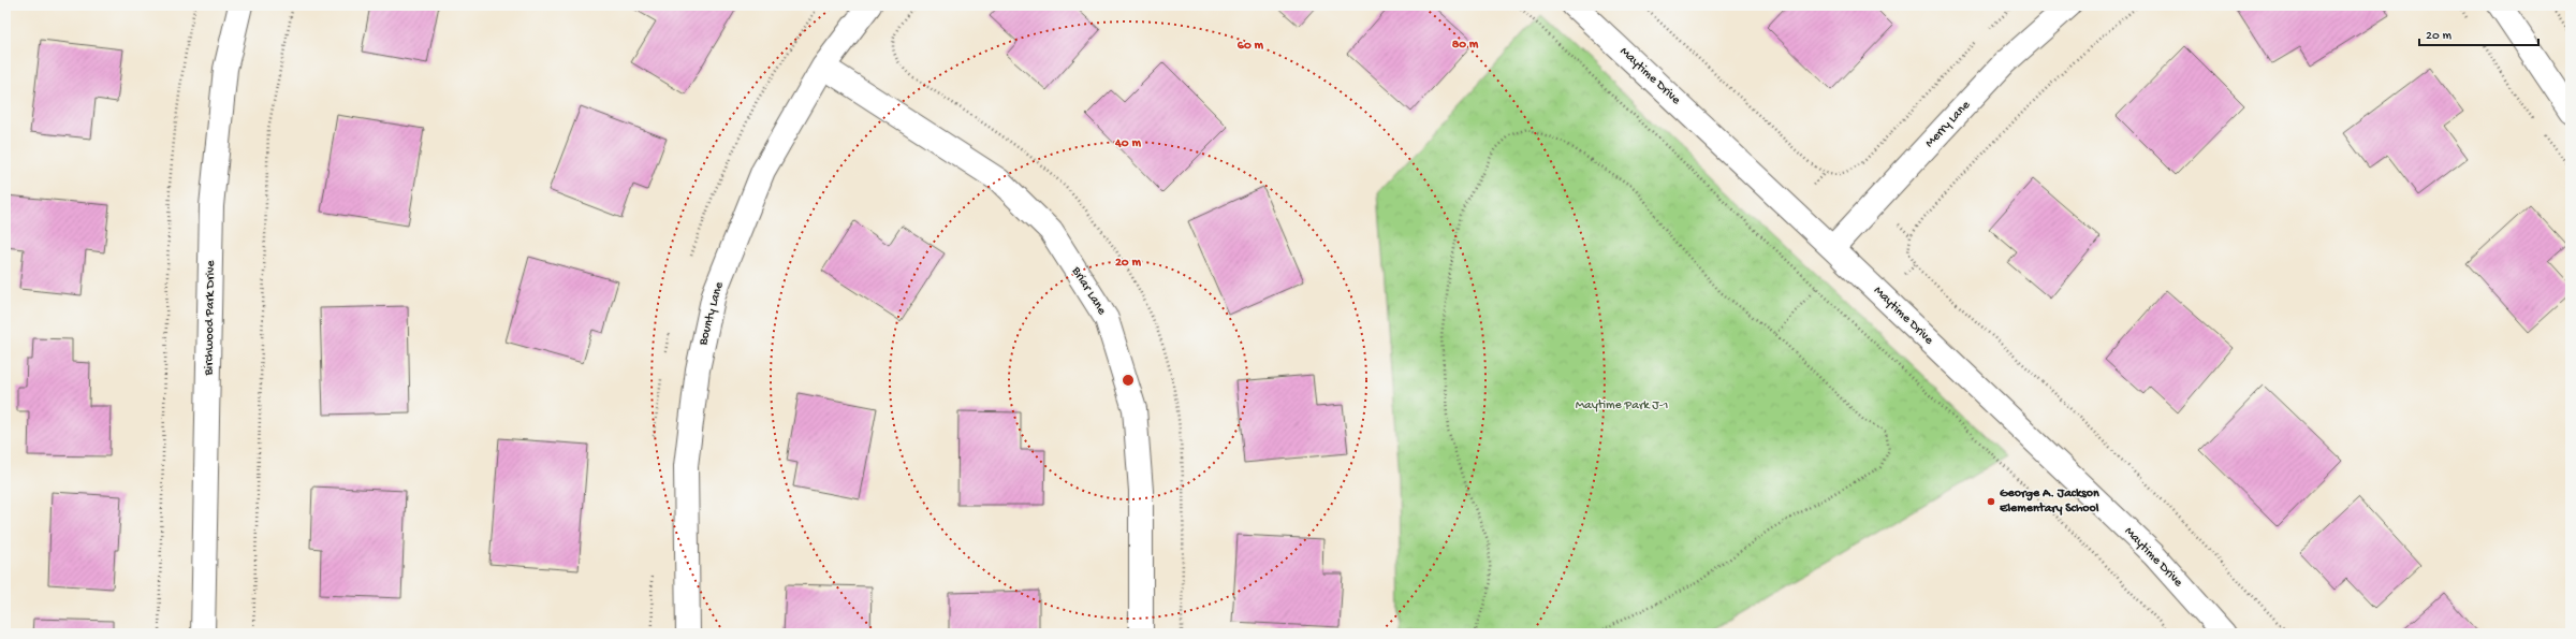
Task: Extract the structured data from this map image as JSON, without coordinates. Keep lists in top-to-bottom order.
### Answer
{
  "streets": {
    "street": [
      "Maytime Drive",
      "Merry Lane",
      "Briar Lane",
      "Bounty Lane",
      "Birchwood Park Drive"
    ]
  },
  "crossings": [
    ["Maytime Drive", "Merry Lane"],
    ["Briar Lane", "Bounty Lane"]
  ],
  "parks": ["Maytime Park J-1"],
  "places": ["George A. Jackson Elementary School"],
  "scale_bar": "20 m",
  "rings": [
    "80 m",
    "60 m",
    "40 m",
    "20 m"
  ]
}
